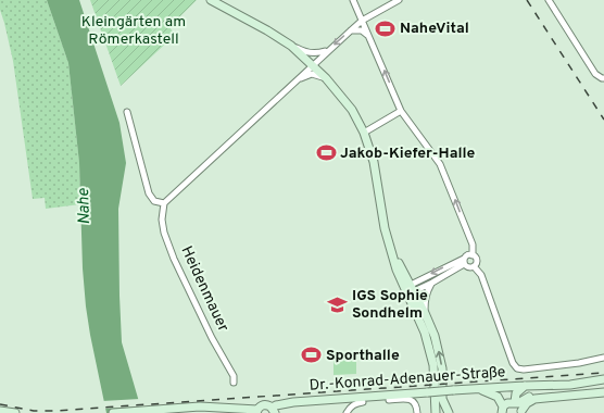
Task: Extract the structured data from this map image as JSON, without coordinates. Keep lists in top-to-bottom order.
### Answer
{
  "streets": {
    "street": ["Heidenmauer", "Dr.-Konrad-Adenauer-Straße"]
  },
  "water": ["Nahe"],
  "parks": ["Kleingärten am Römerkastell"],
  "places": {
    "sports": ["NaheVital", "Jakob-Kiefer-Halle", "Sporthalle"],
    "school or university": ["IGS Sophie Sondhelm"]
  }
}
